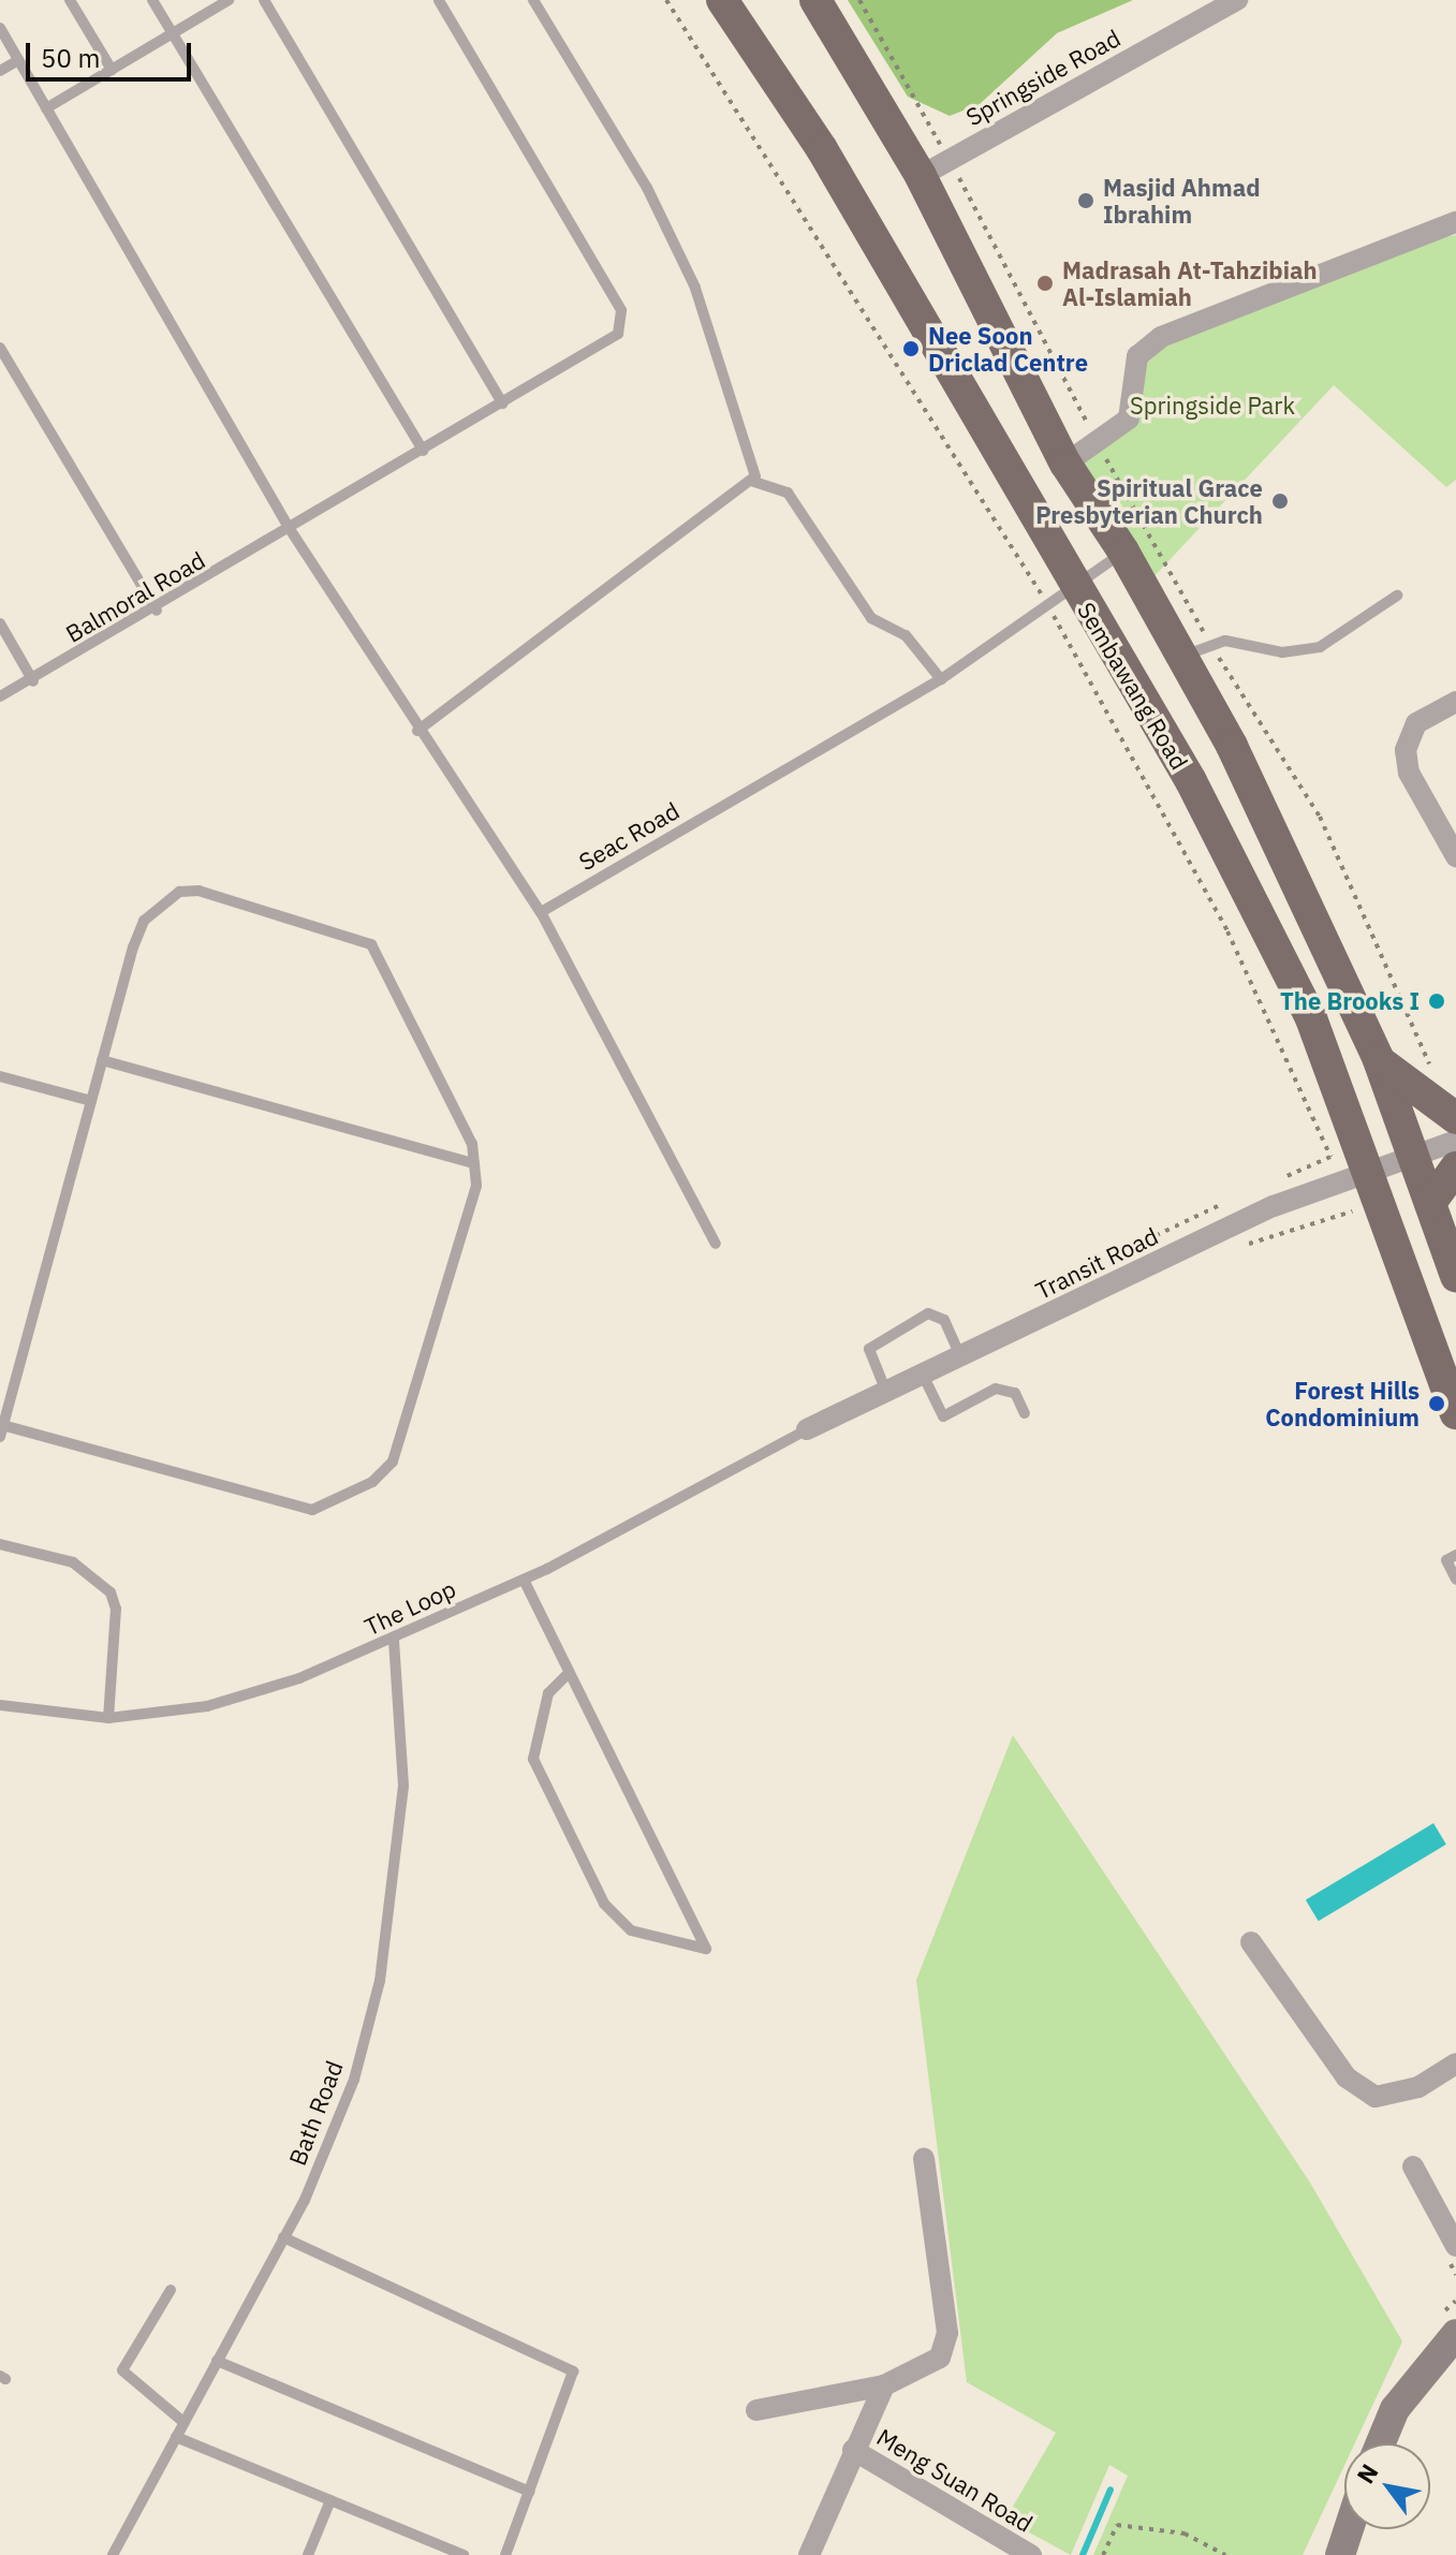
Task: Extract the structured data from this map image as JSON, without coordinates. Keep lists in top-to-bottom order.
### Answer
{
  "streets": {
    "main road": ["Sembawang Road"],
    "street": ["Springside Road", "Transit Road", "Meng Suan Road"],
    "lane": [
      "Balmoral Road",
      "Seac Road",
      "The Loop",
      "Bath Road"
    ]
  },
  "crossings": [
    ["Sembawang Road", "Seac Road"],
    ["Sembawang Road", "Transit Road"],
    ["Transit Road", "The Loop"],
    ["The Loop", "Bath Road"]
  ],
  "parks": ["Springside Park"],
  "places": [
    "Masjid Ahmad Ibrahim",
    "Madrasah At-Tahzibiah Al-Islamiah",
    "Nee Soon Driclad Centre",
    "Spiritual Grace Presbyterian Church",
    "The Brooks I",
    "Forest Hills Condominium"
  ],
  "scale_bar": "50 m",
  "north": "top left"
}
